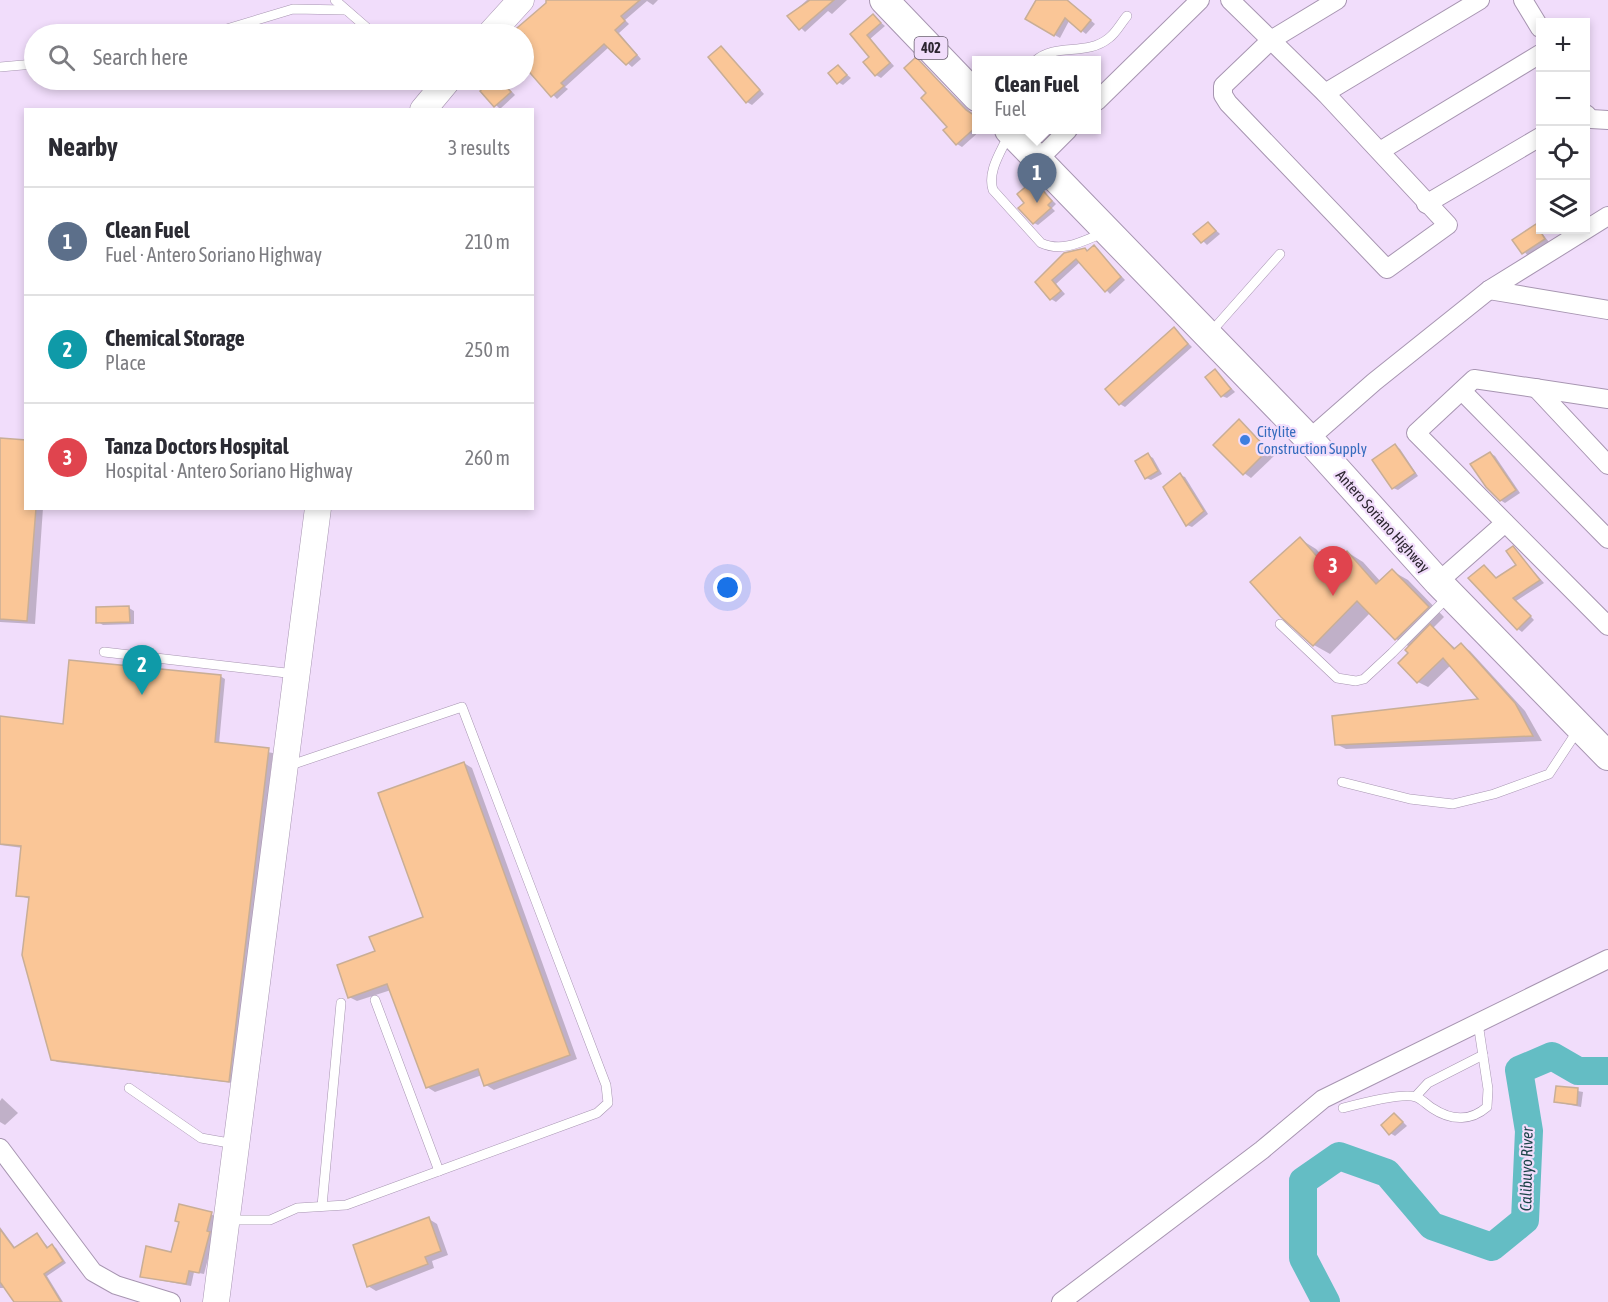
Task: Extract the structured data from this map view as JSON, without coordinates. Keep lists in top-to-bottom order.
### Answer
{
  "streets": {
    "main road": ["402", "Antero Soriano Highway"]
  },
  "water": ["Calibuyo River"],
  "places": ["Citylite Construction Supply"],
  "page": {
    "map_buttons": ["+", "−"],
    "search": "Search here",
    "popup": ["Clean Fuel", "Fuel"],
    "heading": ["Nearby", "3 results"],
    "pins": ["1", "3", "2"],
    "list": [
      {
        "mark": "1",
        "name": "Clean Fuel",
        "note": "Fuel · Antero Soriano Highway",
        "value": "210 m"
      },
      {
        "mark": "2",
        "name": "Chemical Storage",
        "note": "Place",
        "value": "250 m"
      },
      {
        "mark": "3",
        "name": "Tanza Doctors Hospital",
        "note": "Hospital · Antero Soriano Highway",
        "value": "260 m"
      }
    ]
  }
}
